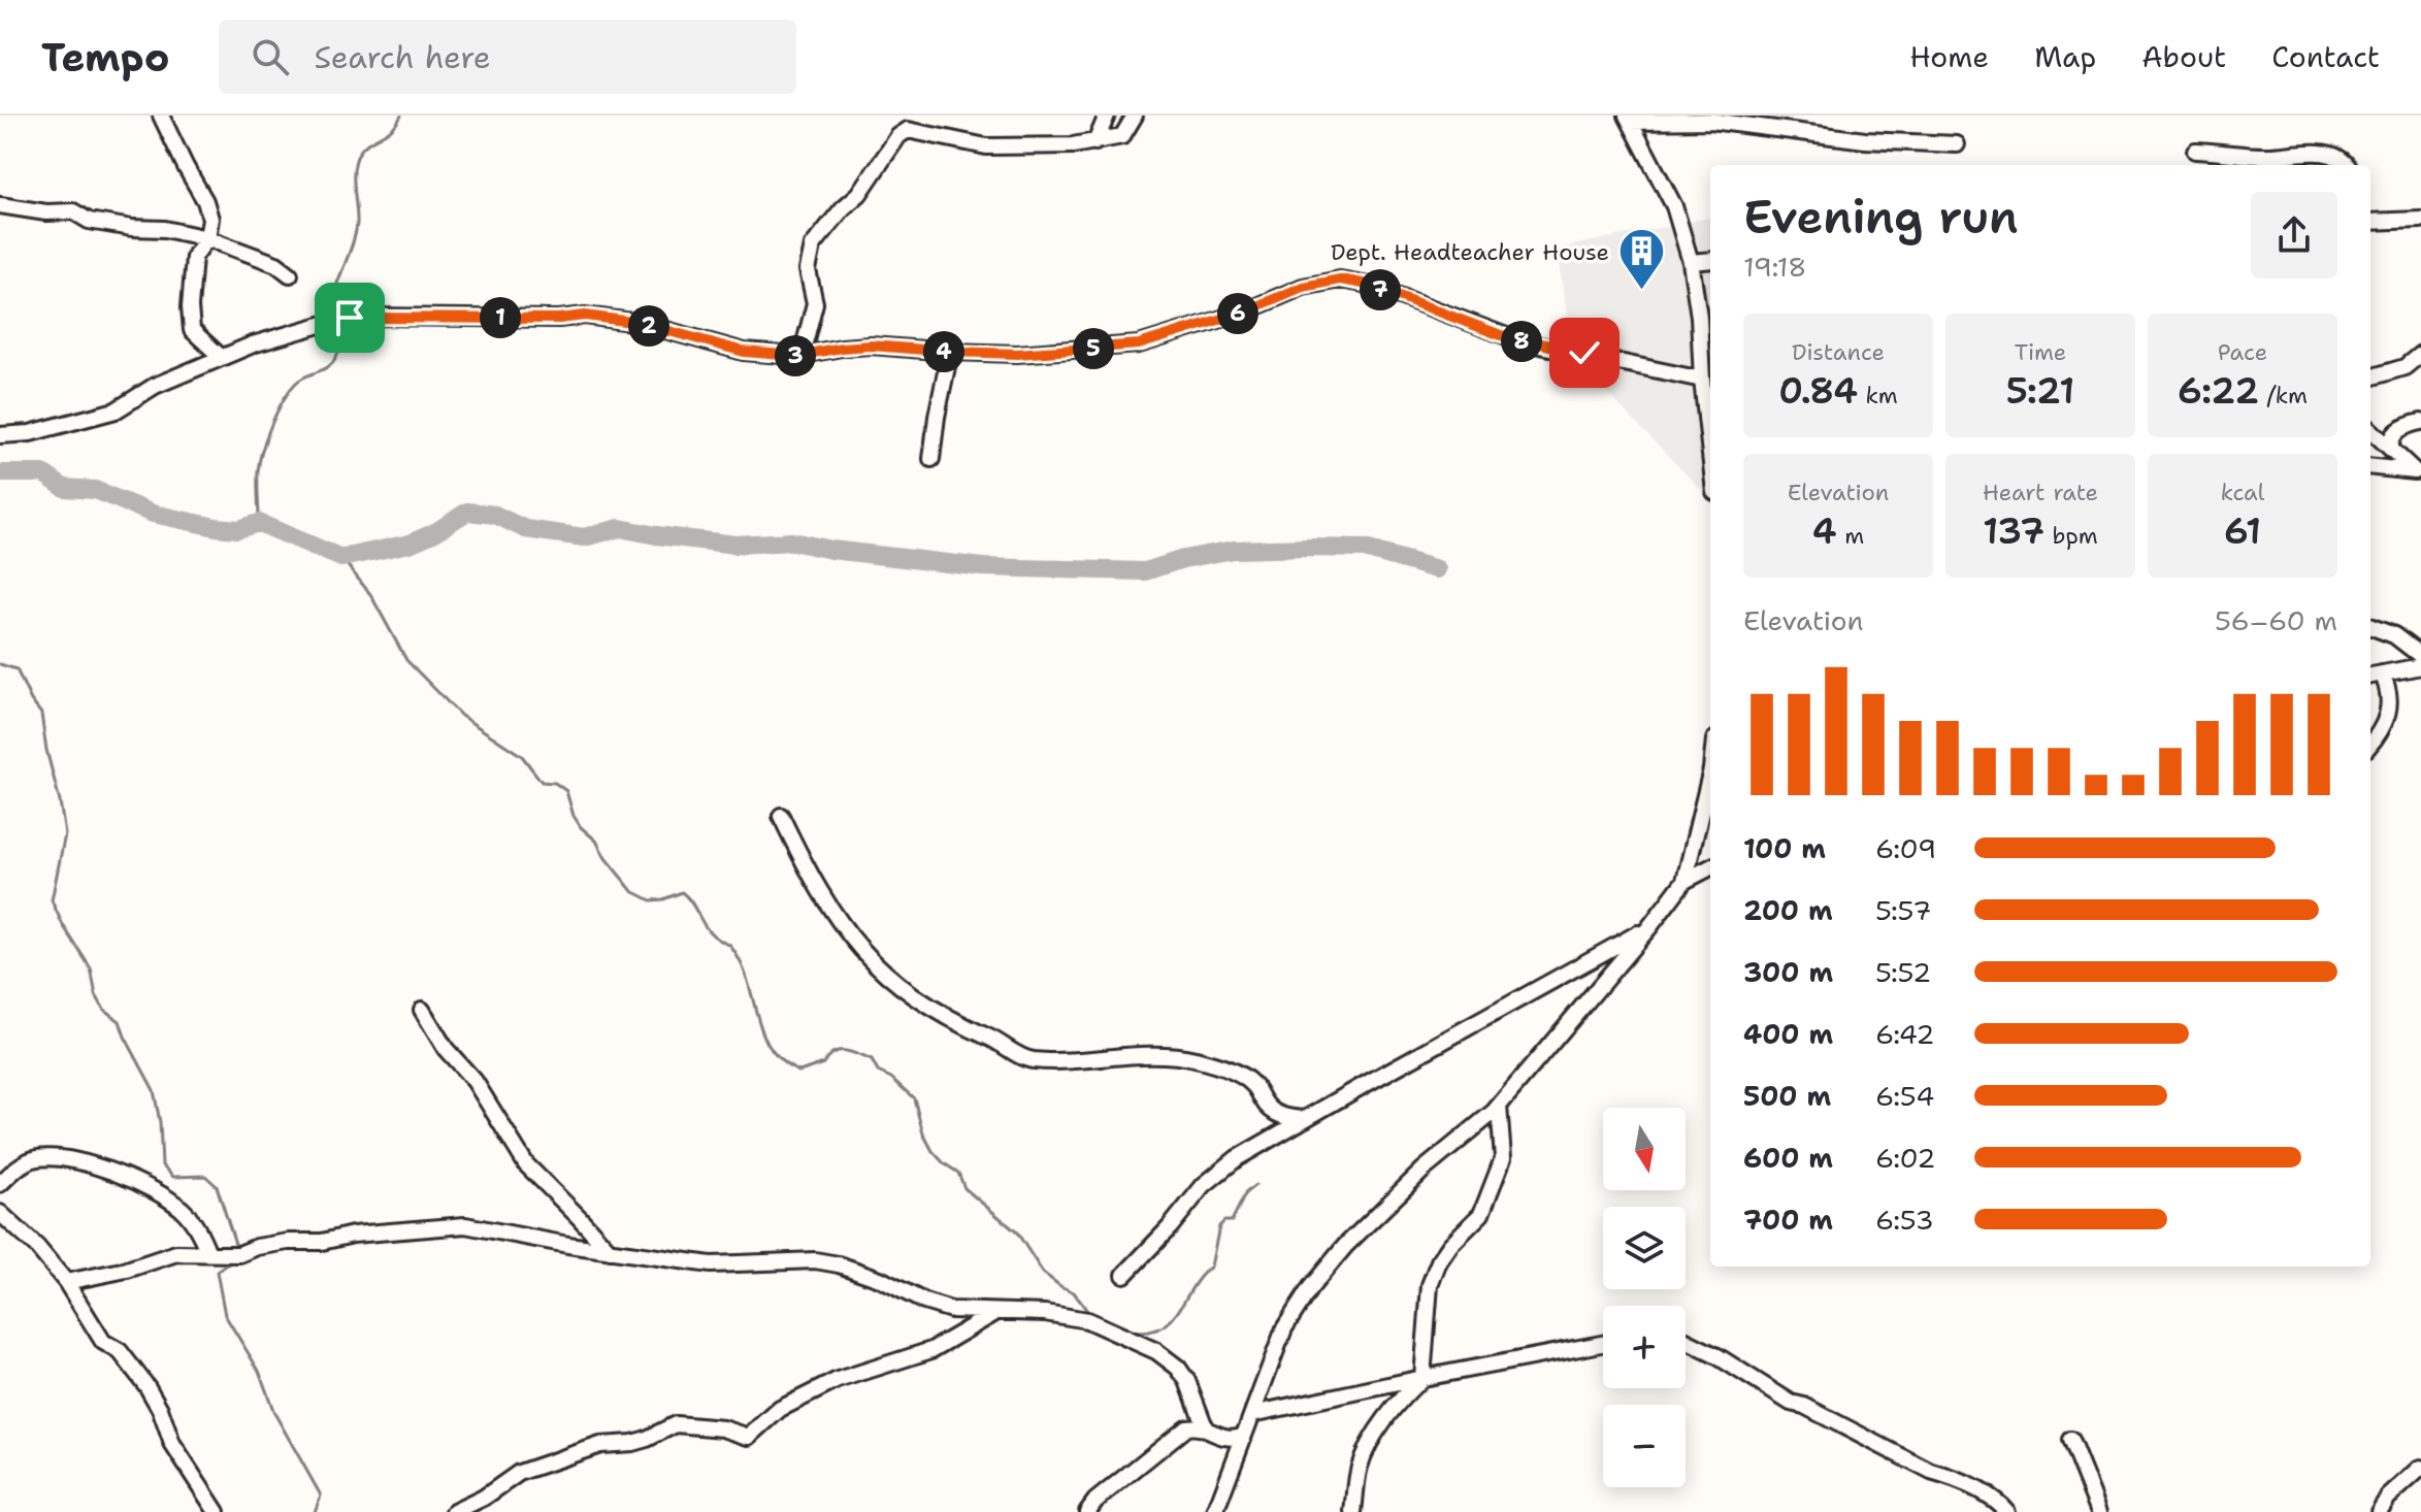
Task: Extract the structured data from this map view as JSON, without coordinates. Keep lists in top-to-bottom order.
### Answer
{
  "places": {
    "building": ["Dept. Headteacher House"]
  },
  "north": "bottom",
  "page": {
    "header": "Tempo",
    "search": "Search here",
    "nav": [
      "Home",
      "Map",
      "About",
      "Contact"
    ],
    "heading": ["Evening run", "19:18"],
    "pins": [
      "7",
      "6",
      "1",
      "2",
      "8",
      "5",
      "4",
      "3"
    ],
    "stats": [
      ["Distance", "0.84 km"],
      ["Time", "5:21"],
      ["Pace", "6:22 /km"],
      ["Elevation", "4 m"],
      ["Heart rate", "137 bpm"],
      ["kcal", "61"]
    ],
    "chart": ["Elevation", "56–60 m"],
    "list": [
      {
        "name": "100 m",
        "note": "6:09"
      },
      {
        "name": "200 m",
        "note": "5:57"
      },
      {
        "name": "300 m",
        "note": "5:52"
      },
      {
        "name": "400 m",
        "note": "6:42"
      },
      {
        "name": "500 m",
        "note": "6:54"
      },
      {
        "name": "600 m",
        "note": "6:02"
      },
      {
        "name": "700 m",
        "note": "6:53"
      }
    ],
    "map_buttons": ["+", "−"]
  }
}
